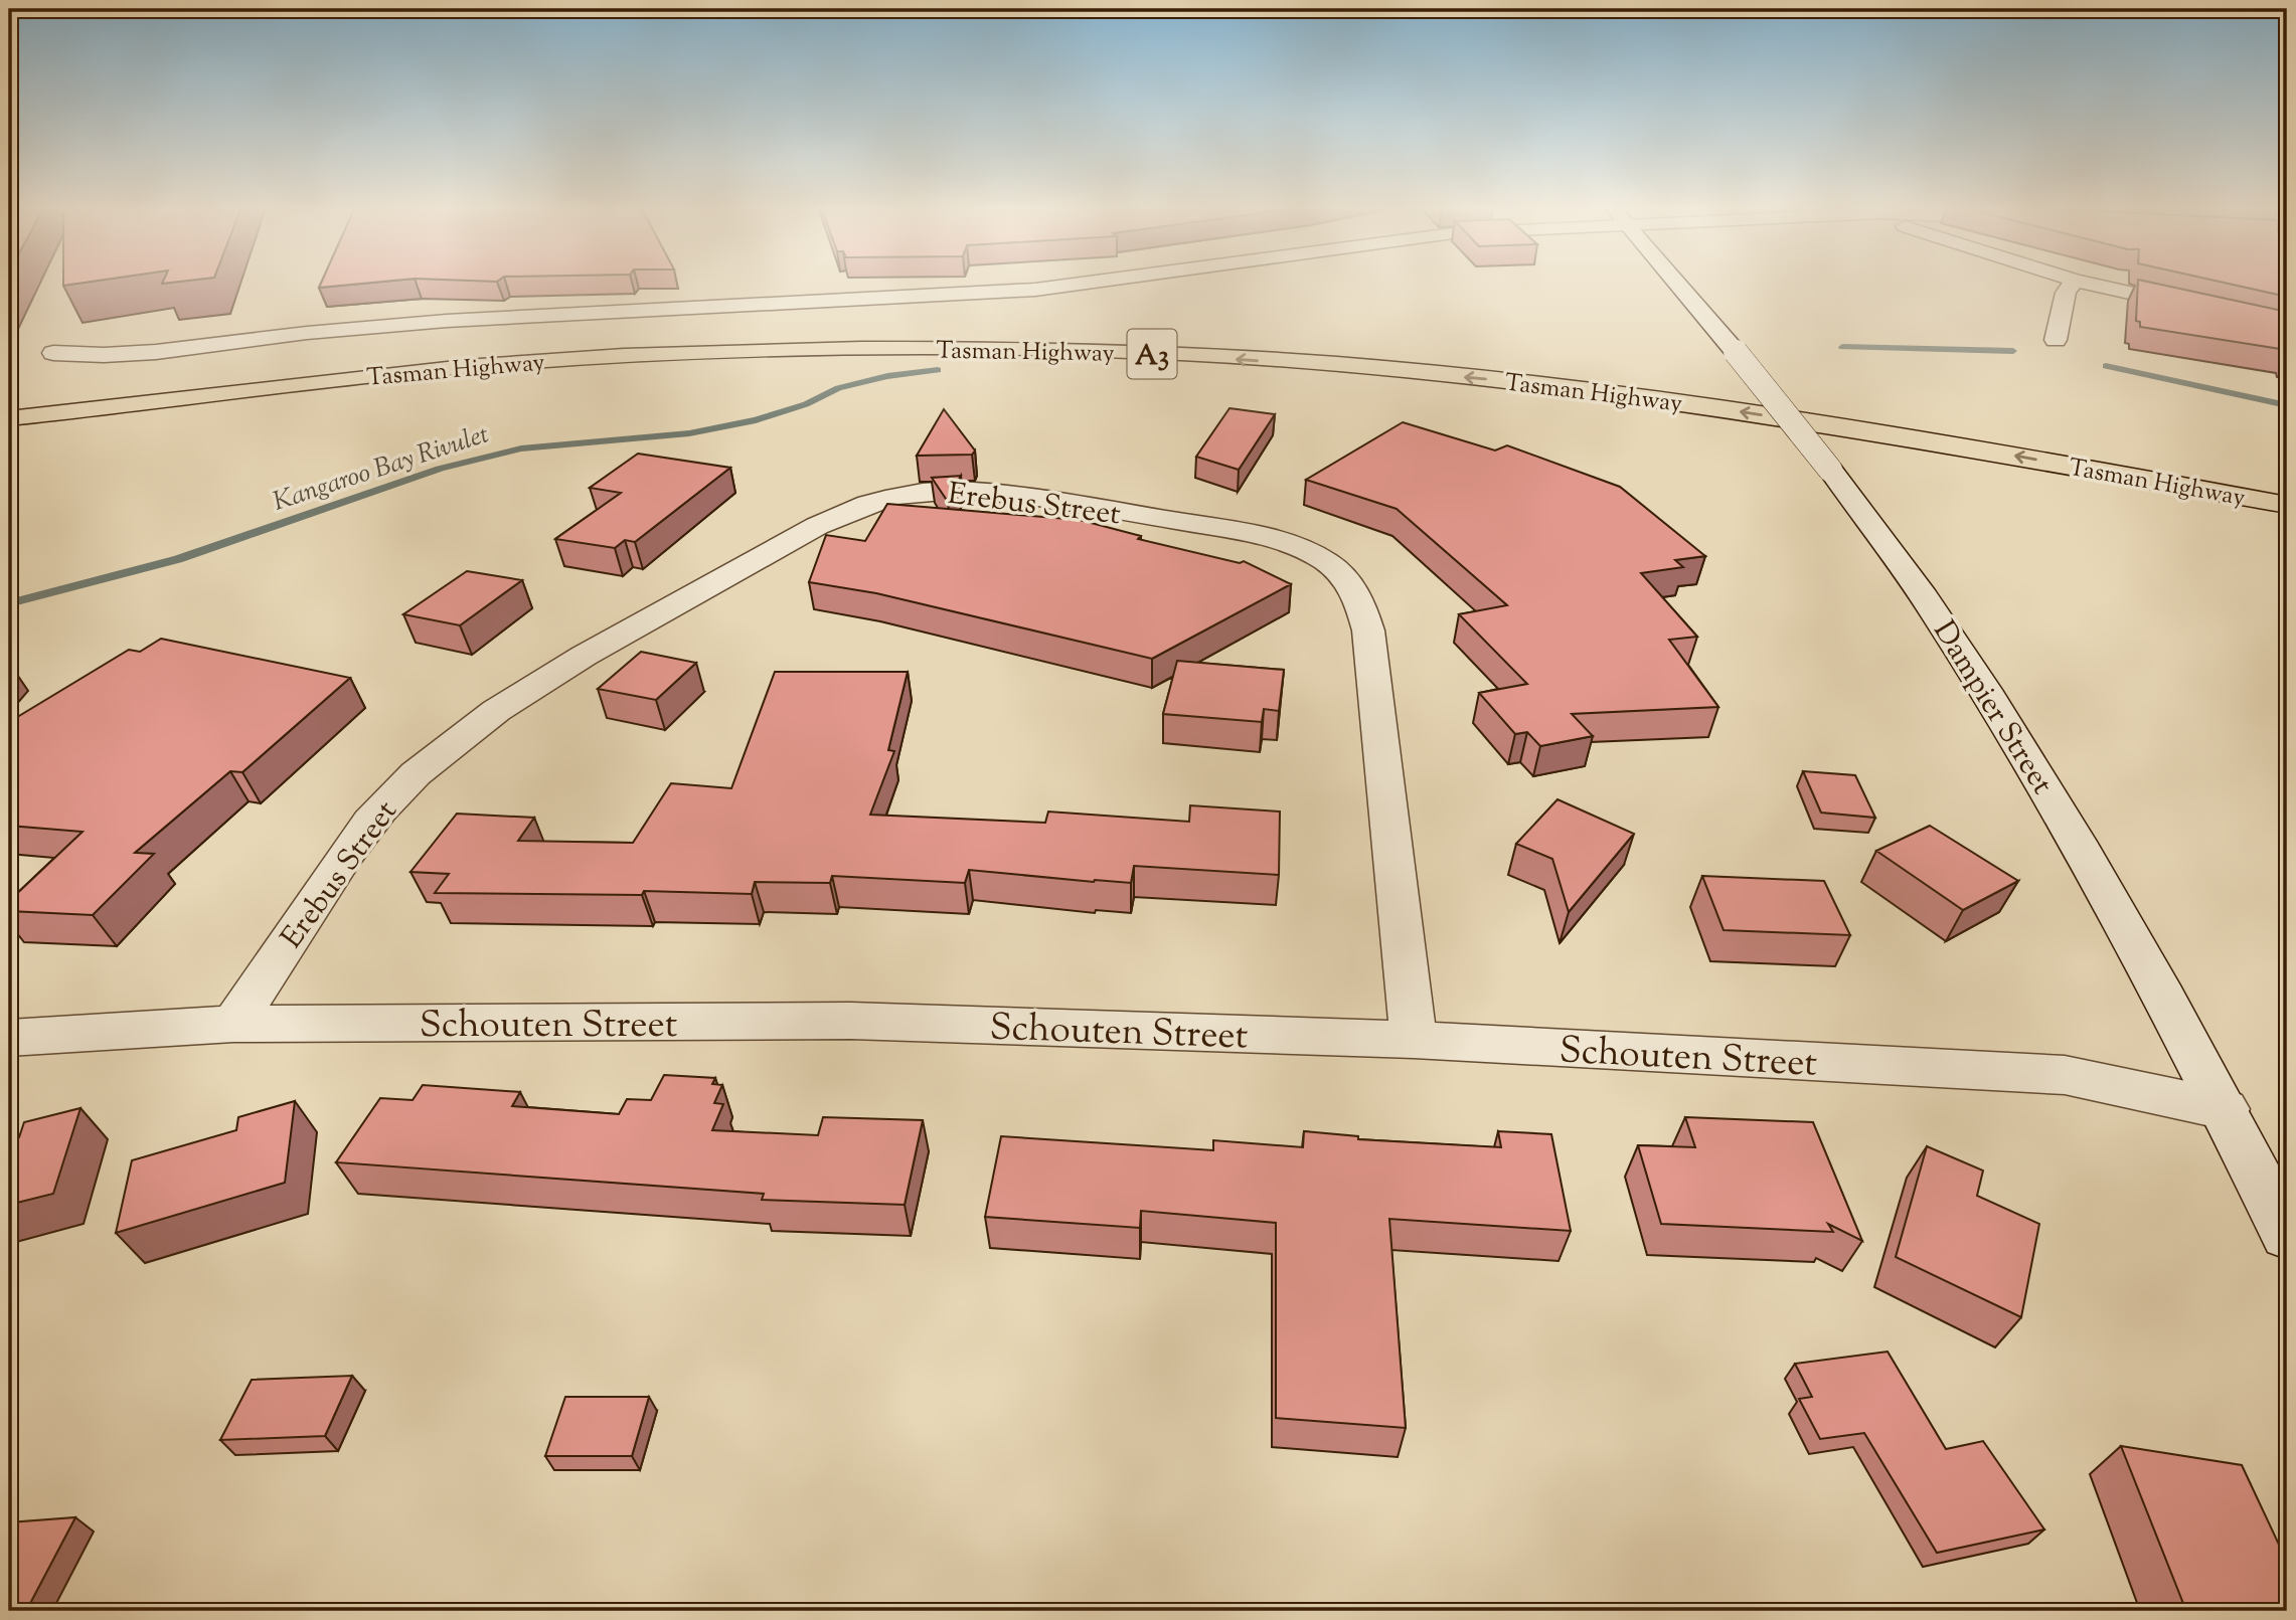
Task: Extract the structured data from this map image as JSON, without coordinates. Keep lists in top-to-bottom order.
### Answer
{
  "streets": {
    "highway": ["Tasman Highway", "A3"],
    "street": ["Erebus Street", "Dampier Street", "Schouten Street"]
  },
  "crossings": [
    ["Erebus Street", "Schouten Street"],
    ["Dampier Street", "Schouten Street"]
  ],
  "water": ["Kangaroo Bay Rivulet"]
}
